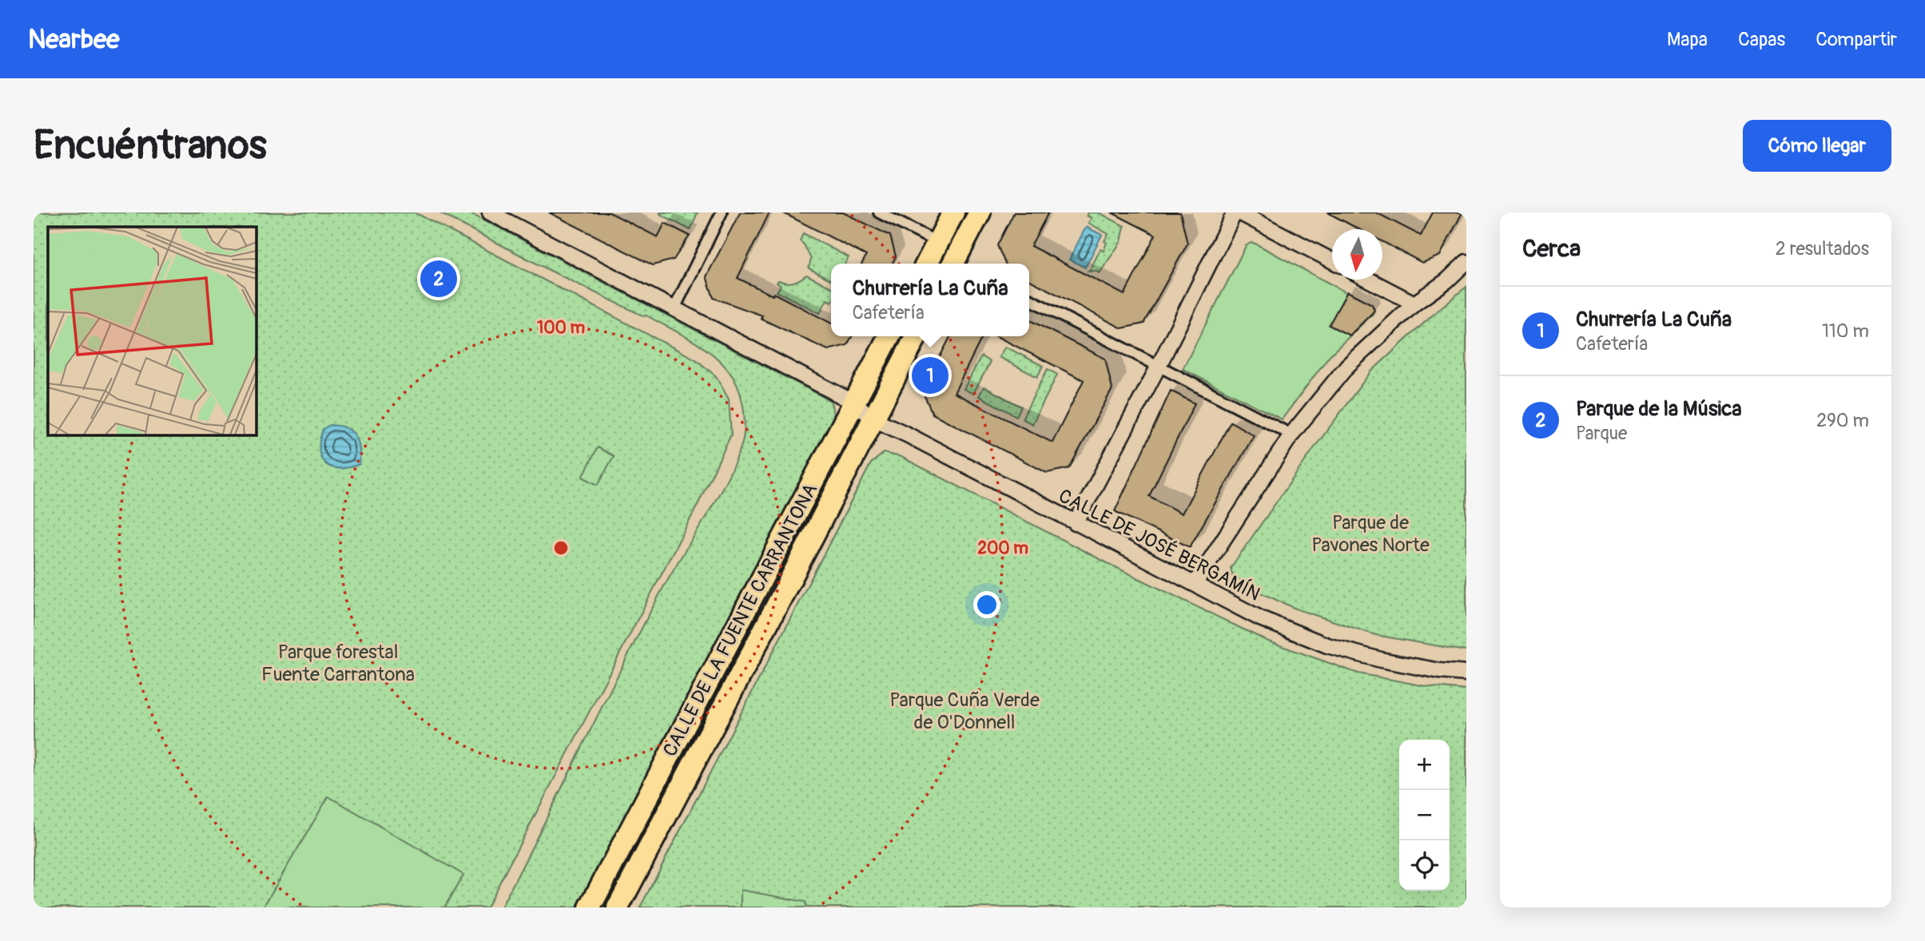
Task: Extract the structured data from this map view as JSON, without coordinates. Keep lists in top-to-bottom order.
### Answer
{
  "streets": {
    "main road": ["CALLE DE LA FUENTE CARRANTONA"],
    "street": ["CALLE DE JOSÉ BERGAMÍN"]
  },
  "crossings": [
    ["CALLE DE JOSÉ BERGAMÍN", "CALLE DE LA FUENTE CARRANTONA"]
  ],
  "parks": ["Parque de Pavones Norte", "Parque forestal Fuente Carrantona", "Parque Cuña Verde de O'Donnell"],
  "north": "bottom",
  "page": {
    "header": "Nearbee",
    "nav": ["Mapa", "Capas", "Compartir"],
    "buttons": "Cómo llegar",
    "title": "Encuéntranos",
    "heading": ["Cerca", "2 resultados"],
    "pins": ["2", "1"],
    "popup": ["Churrería La Cuña", "Cafetería"],
    "list": [
      {
        "mark": "1",
        "name": "Churrería La Cuña",
        "note": "Cafetería",
        "value": "110 m"
      },
      {
        "mark": "2",
        "name": "Parque de la Música",
        "note": "Parque",
        "value": "290 m"
      }
    ],
    "map_buttons": ["+", "−"]
  },
  "rings": ["100 m", "200 m"]
}
